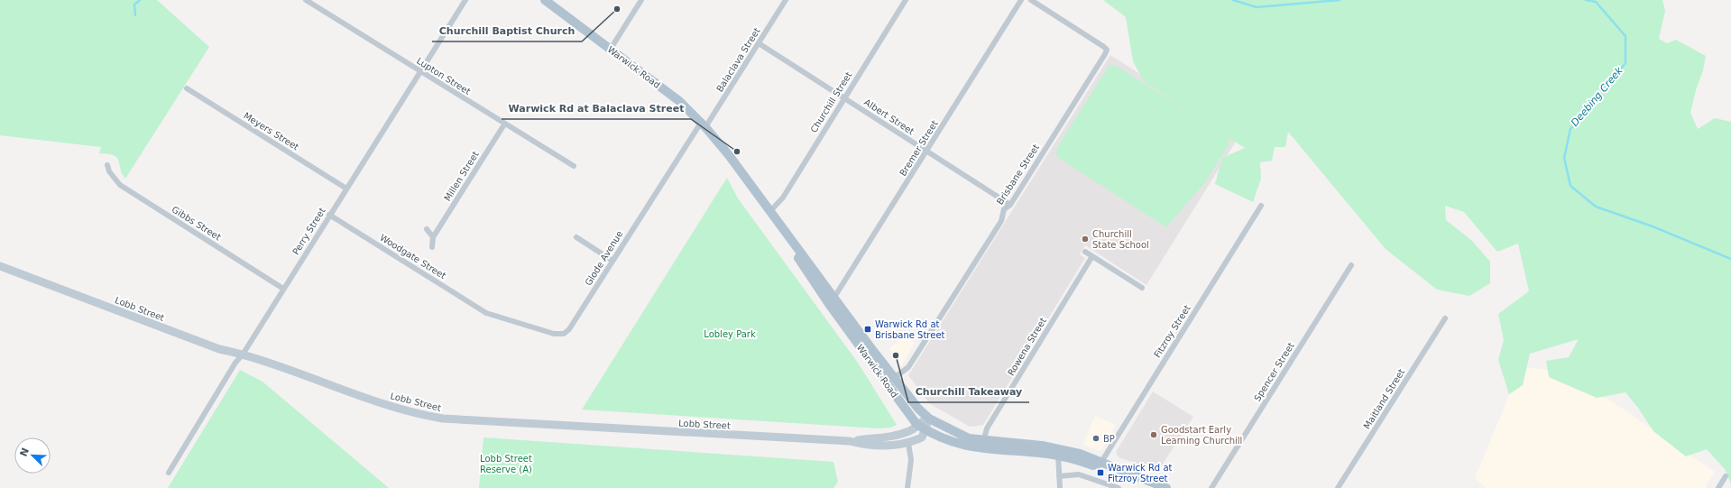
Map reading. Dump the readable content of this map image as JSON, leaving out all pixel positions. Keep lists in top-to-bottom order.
{
  "streets": {
    "main road": ["Warwick Road", "Lobb Street"],
    "street": [
      "Balaclava Street",
      "Lupton Street",
      "Churchill Street",
      "Albert Street",
      "Meyers Street",
      "Bremer Street",
      "Brisbane Street",
      "Millen Street",
      "Gibbs Street",
      "Perry Street",
      "Woodgate Street",
      "Glode Avenue",
      "Fitzroy Street",
      "Rowena Street",
      "Spencer Street",
      "Maitland Street"
    ]
  },
  "crossings": [
    ["Balaclava Street", "Warwick Road"],
    ["Balaclava Street", "Albert Street"],
    ["Balaclava Street", "Glode Avenue"],
    ["Warwick Road", "Churchill Street"],
    ["Warwick Road", "Bremer Street"],
    ["Warwick Road", "Brisbane Street"],
    ["Warwick Road", "Glode Avenue"],
    ["Warwick Road", "Lobb Street"],
    ["Warwick Road", "Fitzroy Street"],
    ["Warwick Road", "Rowena Street"],
    ["Lupton Street", "Millen Street"],
    ["Lupton Street", "Perry Street"],
    ["Churchill Street", "Albert Street"],
    ["Albert Street", "Bremer Street"],
    ["Albert Street", "Brisbane Street"],
    ["Meyers Street", "Perry Street"],
    ["Gibbs Street", "Perry Street"],
    ["Perry Street", "Woodgate Street"],
    ["Perry Street", "Lobb Street"],
    ["Woodgate Street", "Glode Avenue"]
  ],
  "water": ["Deebing Creek"],
  "parks": ["Lobley Park", "Lobb Street Reserve (A)"],
  "places": {
    "other": [
      "Churchill Baptist Church",
      "Warwick Rd at Balaclava Street",
      "Churchill State School",
      "Churchill Takeaway",
      "Goodstart Early Learning Churchill",
      "BP"
    ],
    "transit": ["Warwick Rd at Brisbane Street", "Warwick Rd at Fitzroy Street"]
  },
  "north": "top left"
}
